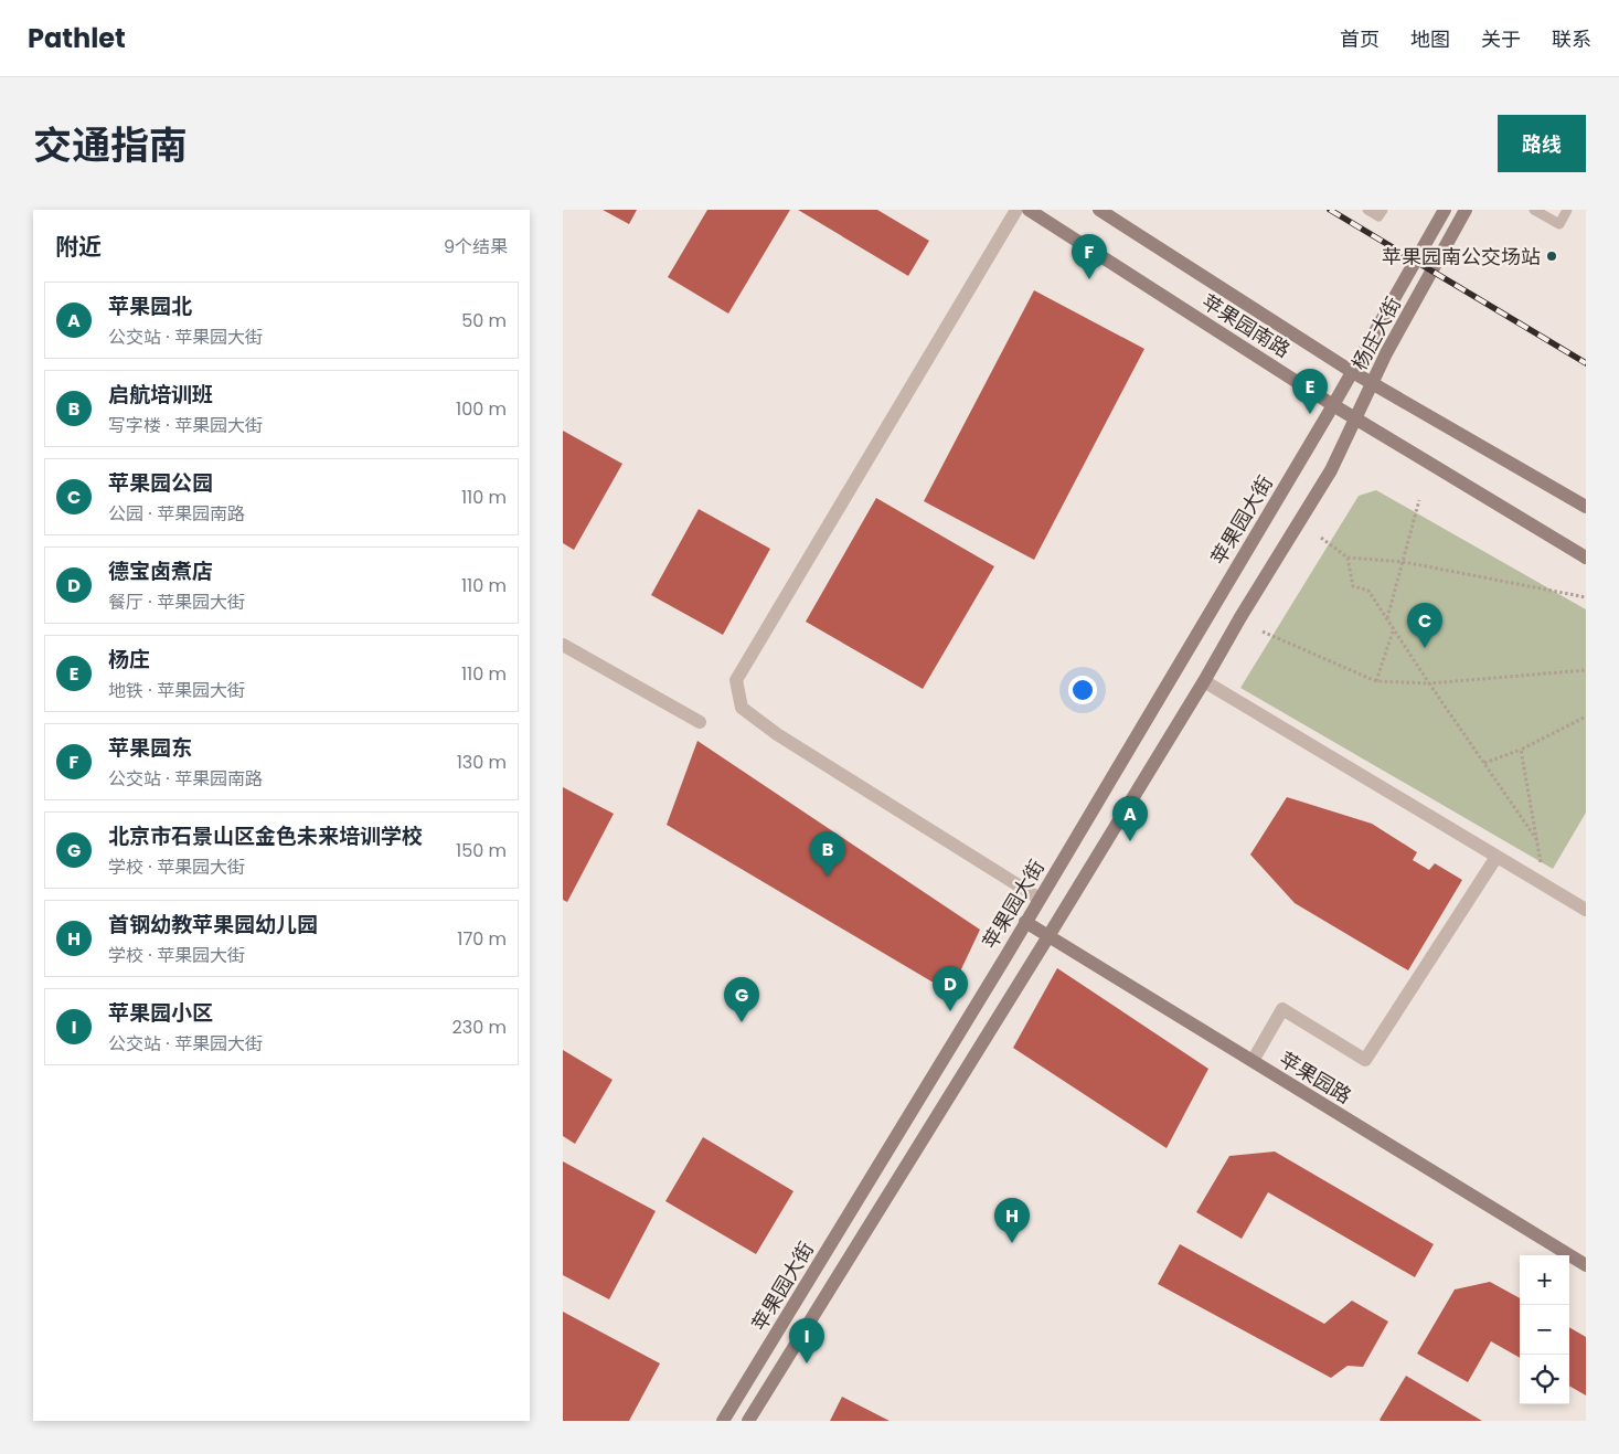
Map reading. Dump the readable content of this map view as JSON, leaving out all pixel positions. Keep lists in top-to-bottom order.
{
  "streets": {
    "main road": [
      "苹果园南路",
      "杨庄大街",
      "苹果园大街",
      "苹果园路"
    ]
  },
  "crossings": [
    ["苹果园南路", "杨庄大街"],
    ["苹果园南路", "苹果园大街"],
    ["杨庄大街", "苹果园大街"],
    ["苹果园大街", "苹果园路"]
  ],
  "places": ["苹果园南公交场站"],
  "page": {
    "header": "Pathlet",
    "nav": [
      "首页",
      "地图",
      "关于",
      "联系"
    ],
    "title": "交通指南",
    "buttons": "路线",
    "heading": ["附近", "9个结果"],
    "pins": [
      "F",
      "E",
      "C",
      "A",
      "B",
      "D",
      "G",
      "H",
      "I"
    ],
    "list": [
      {
        "mark": "A",
        "name": "苹果园北",
        "note": "公交站 · 苹果园大街",
        "value": "50 m"
      },
      {
        "mark": "B",
        "name": "启航培训班",
        "note": "写字楼 · 苹果园大街",
        "value": "100 m"
      },
      {
        "mark": "C",
        "name": "苹果园公园",
        "note": "公园 · 苹果园南路",
        "value": "110 m"
      },
      {
        "mark": "D",
        "name": "德宝卤煮店",
        "note": "餐厅 · 苹果园大街",
        "value": "110 m"
      },
      {
        "mark": "E",
        "name": "杨庄",
        "note": "地铁 · 苹果园大街",
        "value": "110 m"
      },
      {
        "mark": "F",
        "name": "苹果园东",
        "note": "公交站 · 苹果园南路",
        "value": "130 m"
      },
      {
        "mark": "G",
        "name": "北京市石景山区金色未来培训学校",
        "note": "学校 · 苹果园大街",
        "value": "150 m"
      },
      {
        "mark": "H",
        "name": "首钢幼教苹果园幼儿园",
        "note": "学校 · 苹果园大街",
        "value": "170 m"
      },
      {
        "mark": "I",
        "name": "苹果园小区",
        "note": "公交站 · 苹果园大街",
        "value": "230 m"
      }
    ],
    "map_buttons": ["+", "−"]
  }
}
